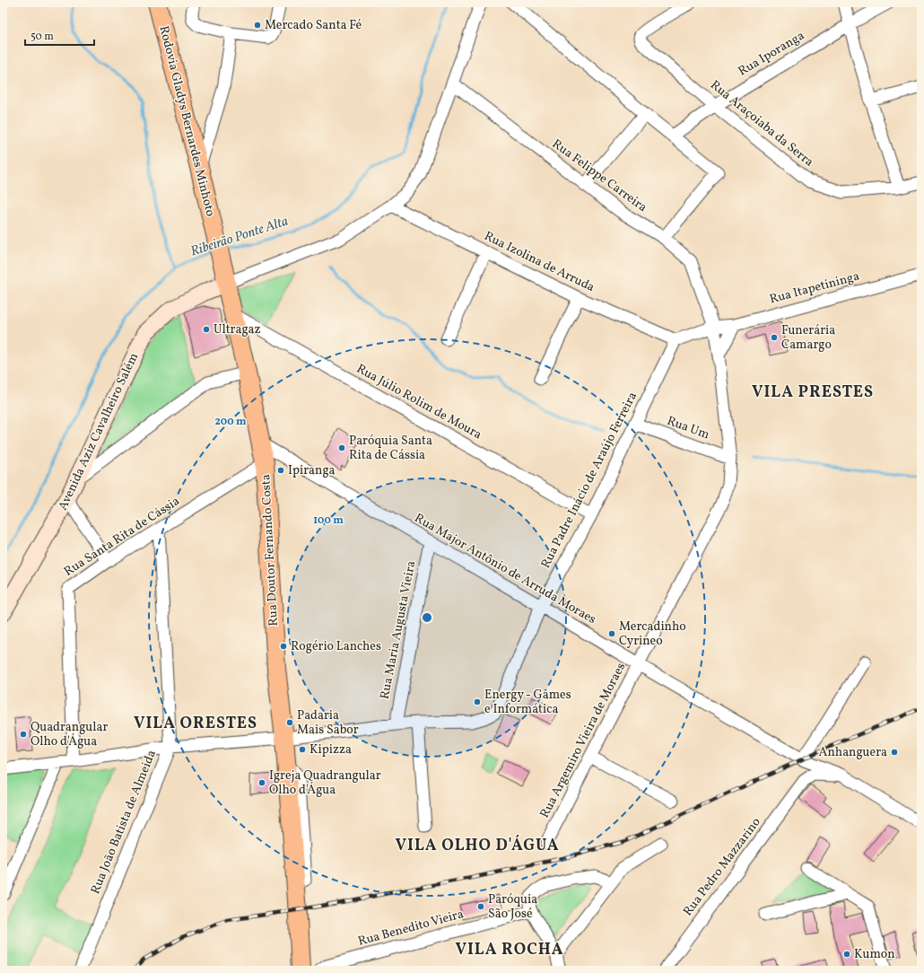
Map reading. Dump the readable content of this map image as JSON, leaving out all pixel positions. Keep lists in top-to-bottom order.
{
  "streets": {
    "main road": ["Rodovia Gladys Bernardes Minhoto", "Avenida Aziz Cavalheiro Salém", "Rua Doutor Fernando Costa"],
    "street": [
      "Rua Iporanga",
      "Rua Araçoiaba da Serra",
      "Rua Felippe Carreira",
      "Rua Izolina de Arruda",
      "Rua Itapetininga",
      "Rua Júlio Rolim de Moura",
      "Rua Um",
      "Rua Padre Inácio de Araújo Ferreira",
      "Rua Santa Rita de Cássia",
      "Rua Major Antônio de Arruda Moraes",
      "Rua Maria Augusta Vieira",
      "Rua Argemiro Vieira de Moraes",
      "Rua João Batista de Almeida",
      "Rua Pedro Mazzarino",
      "Rua Benedito Vieira"
    ]
  },
  "crossings": [
    ["Rua Iporanga", "Rua Araçoiaba da Serra"],
    ["Rodovia Gladys Bernardes Minhoto", "Rua Doutor Fernando Costa"],
    ["Rua Felippe Carreira", "Rua Itapetininga"],
    ["Rua Felippe Carreira", "Rua Argemiro Vieira de Moraes"],
    ["Rua Izolina de Arruda", "Rua Padre Inácio de Araújo Ferreira"],
    ["Rua Itapetininga", "Rua Argemiro Vieira de Moraes"],
    ["Rua Júlio Rolim de Moura", "Rua Padre Inácio de Araújo Ferreira"],
    ["Rua Júlio Rolim de Moura", "Rua Doutor Fernando Costa"],
    ["Rua Um", "Rua Padre Inácio de Araújo Ferreira"],
    ["Rua Um", "Rua Argemiro Vieira de Moraes"],
    ["Avenida Aziz Cavalheiro Salém", "Rua Doutor Fernando Costa"],
    ["Rua Padre Inácio de Araújo Ferreira", "Rua Santa Rita de Cássia"],
    ["Rua Padre Inácio de Araújo Ferreira", "Rua Doutor Fernando Costa"],
    ["Rua Padre Inácio de Araújo Ferreira", "Rua Major Antônio de Arruda Moraes"],
    ["Rua Padre Inácio de Araújo Ferreira", "Rua Maria Augusta Vieira"],
    ["Rua Padre Inácio de Araújo Ferreira", "Rua João Batista de Almeida"],
    ["Rua Santa Rita de Cássia", "Rua Doutor Fernando Costa"],
    ["Rua Santa Rita de Cássia", "Rua João Batista de Almeida"],
    ["Rua Doutor Fernando Costa", "Rua Major Antônio de Arruda Moraes"],
    ["Rua Major Antônio de Arruda Moraes", "Rua Maria Augusta Vieira"],
    ["Rua Major Antônio de Arruda Moraes", "Rua Argemiro Vieira de Moraes"]
  ],
  "districts": [
    "VILA PRESTES",
    "VILA ORESTES",
    "VILA OLHO D'ÁGUA",
    "VILA ROCHA"
  ],
  "water": ["Ribeirão Ponte Alta"],
  "places": [
    "Mercado Santa Fé",
    "Ultragaz",
    "Funerária Camargo",
    "Paróquia Santa Rita de Cássia",
    "Ipiranga",
    "Mercadinho Cyrineo",
    "Rogério Lanches",
    "Energy - Games e Informática",
    "Padaria Mais Sabor",
    "Quadrangular Olho d'Água",
    "Kipizza",
    "Anhanguera",
    "Igreja Quadrangular Olho d'Água",
    "Paróquia São José",
    "Kumon"
  ],
  "scale_bar": "50 m",
  "rings": ["200 m", "100 m"]
}
